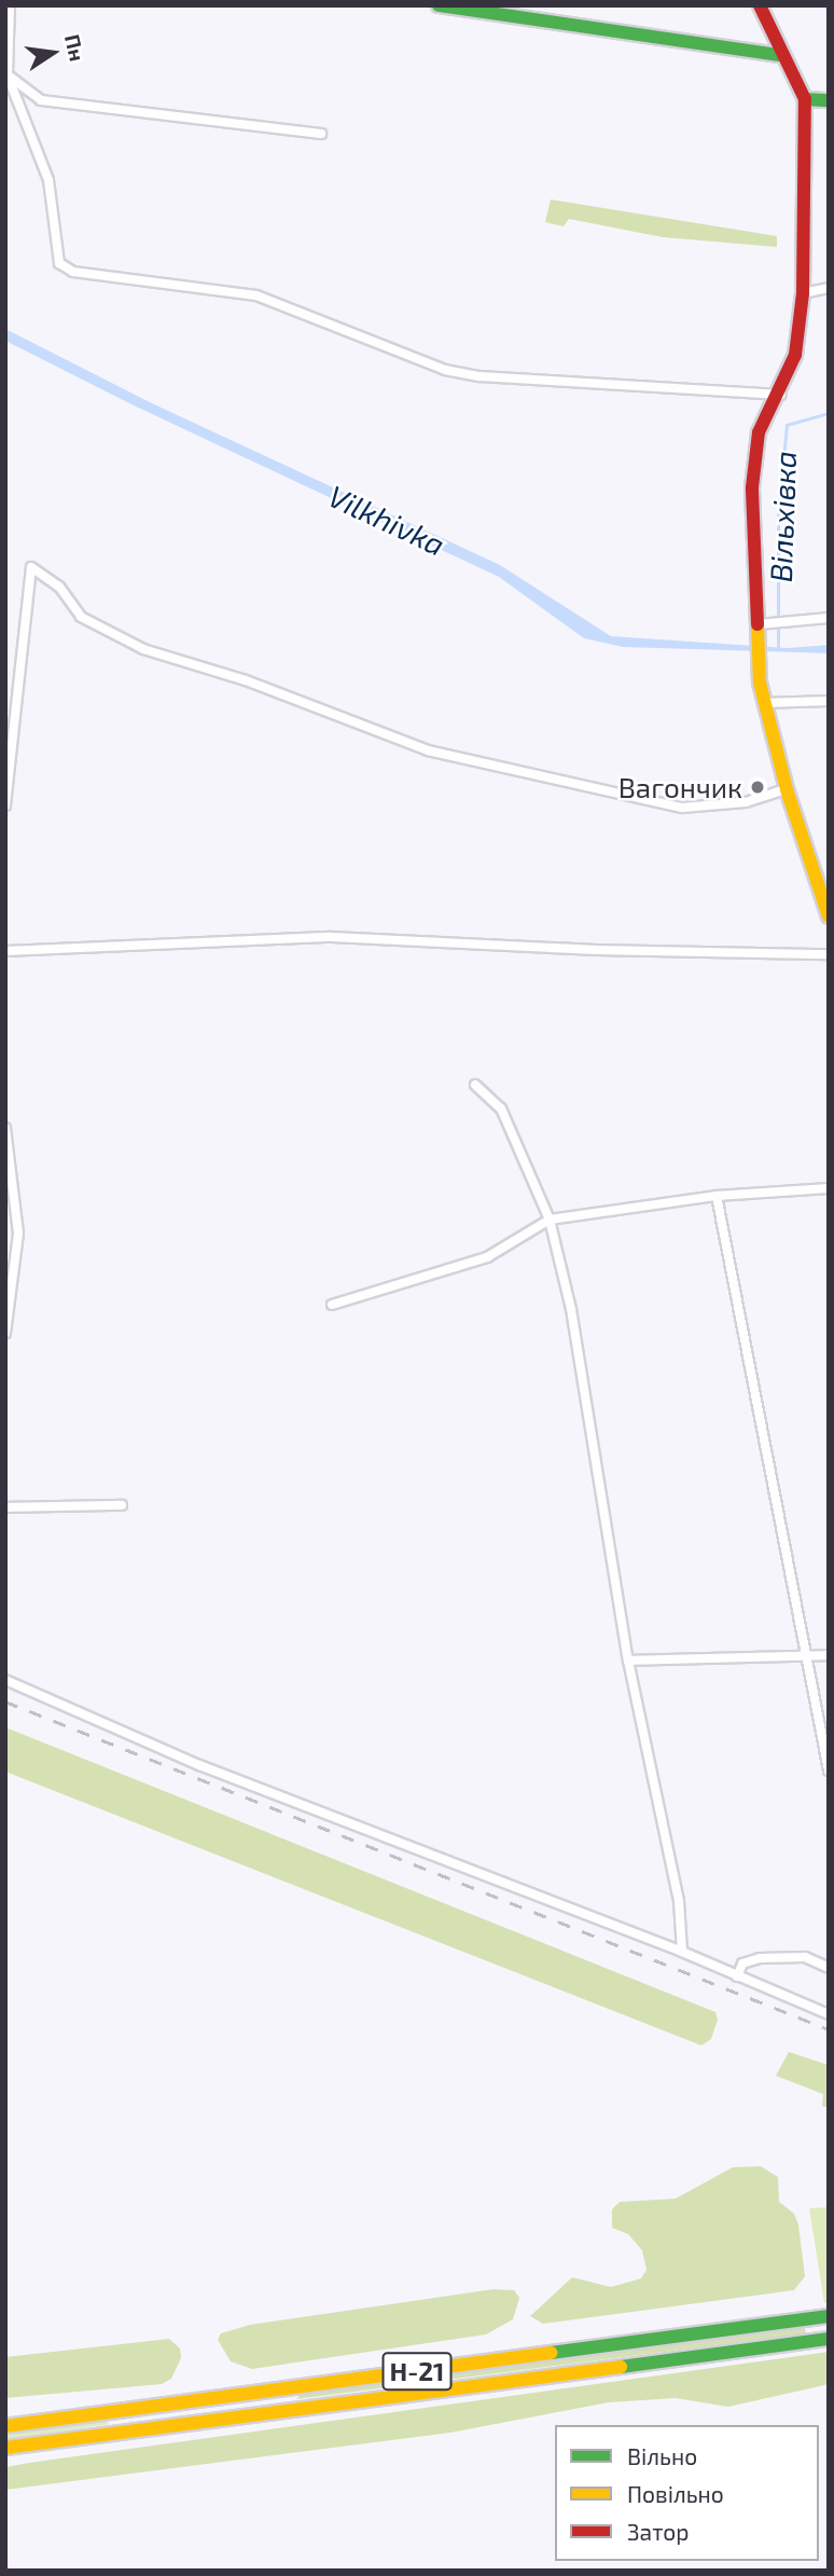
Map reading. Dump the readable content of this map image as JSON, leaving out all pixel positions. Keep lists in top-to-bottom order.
{
  "streets": {
    "main road": ["Н-21"]
  },
  "water": ["Вільхівка", "Vilkhivka"],
  "places": ["Вагончик"],
  "legend": ["Вільно", "Повільно", "Затор"],
  "north": "right"
}
